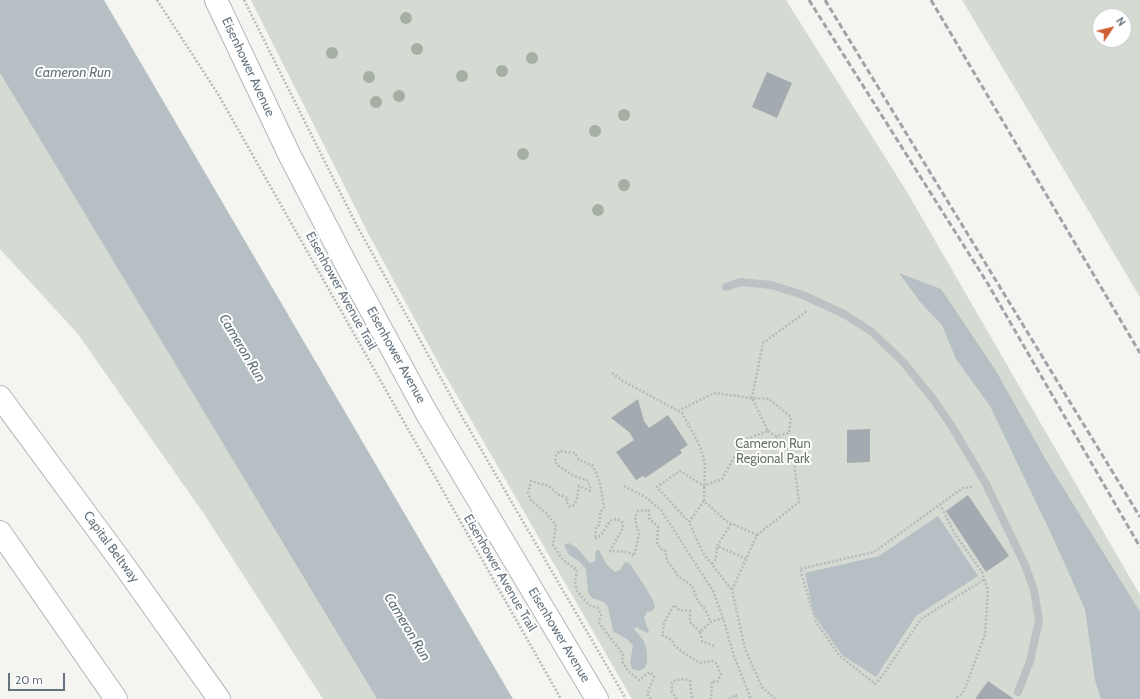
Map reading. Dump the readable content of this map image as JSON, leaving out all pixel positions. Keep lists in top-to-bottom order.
{
  "streets": {
    "main road": ["Eisenhower Avenue", "Capital Beltway"],
    "path": ["Eisenhower Avenue Trail"]
  },
  "water": ["Cameron Run"],
  "parks": ["Cameron Run Regional Park"],
  "scale_bar": "20 m",
  "north": "top right"
}
